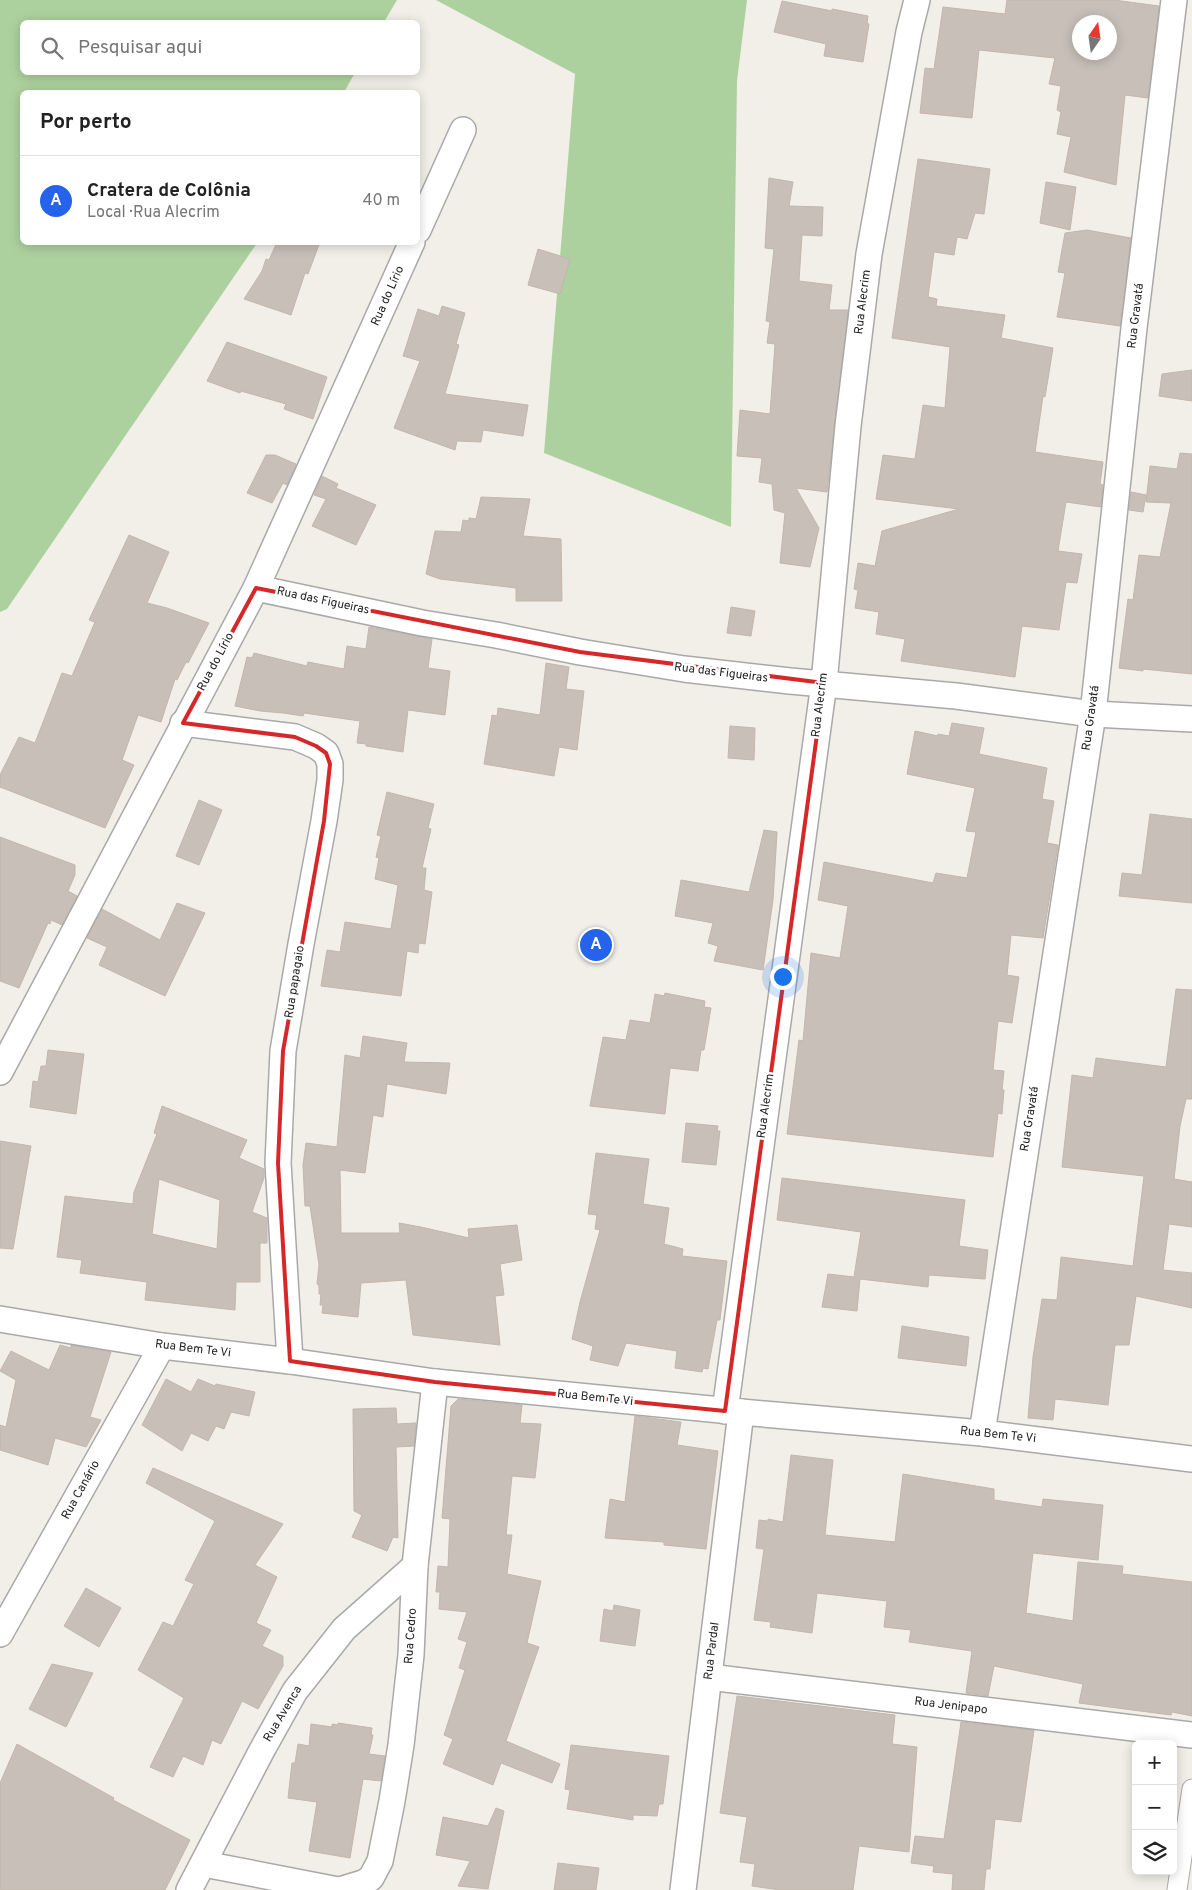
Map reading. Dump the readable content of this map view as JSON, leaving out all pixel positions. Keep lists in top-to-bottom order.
{
  "streets": {
    "street": [
      "Rua do Lírio",
      "Rua Alecrim",
      "Rua Gravatá",
      "Rua das Figueiras",
      "Rua papagaio",
      "Rua Bem Te Vi",
      "Rua Canário",
      "Rua Cedro",
      "Rua Pardal",
      "Rua Jenipapo",
      "Rua Avenca"
    ]
  },
  "crossings": [
    ["Rua do Lírio", "Rua das Figueiras"],
    ["Rua do Lírio", "Rua papagaio"],
    ["Rua Alecrim", "Rua das Figueiras"],
    ["Rua Alecrim", "Rua Bem Te Vi"],
    ["Rua Alecrim", "Rua Pardal"],
    ["Rua Gravatá", "Rua das Figueiras"],
    ["Rua Gravatá", "Rua Bem Te Vi"],
    ["Rua papagaio", "Rua Bem Te Vi"],
    ["Rua Bem Te Vi", "Rua Canário"],
    ["Rua Bem Te Vi", "Rua Cedro"],
    ["Rua Bem Te Vi", "Rua Pardal"],
    ["Rua Cedro", "Rua Avenca"],
    ["Rua Pardal", "Rua Jenipapo"]
  ],
  "north": "top",
  "page": {
    "search": "Pesquisar aqui",
    "heading": "Por perto",
    "list": [
      {
        "mark": "A",
        "name": "Cratera de Colônia",
        "note": "Local · Rua Alecrim",
        "value": "40 m"
      }
    ],
    "pins": "A",
    "map_buttons": ["+", "−"]
  }
}
